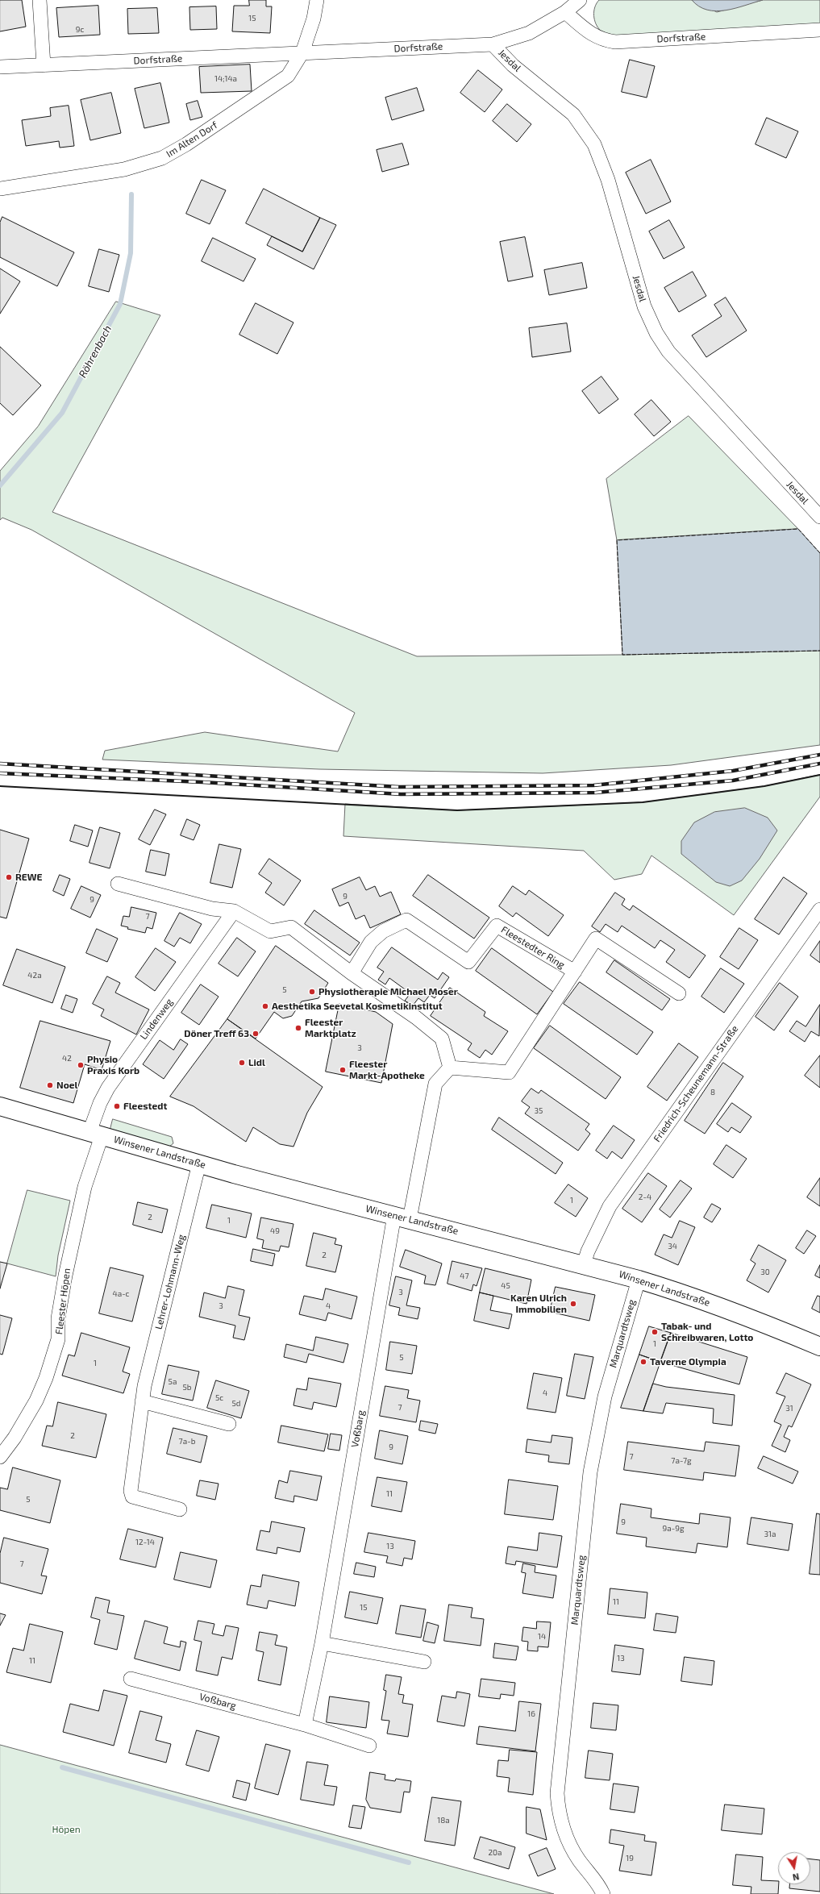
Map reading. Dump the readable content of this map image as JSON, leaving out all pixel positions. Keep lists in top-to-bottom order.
{
  "streets": {
    "street": [
      "Dorfstraße",
      "Jesdal",
      "Im Alten Dorf",
      "Fleestedter Ring",
      "Lindenweg",
      "Friedrich-Scheunemann-Straße",
      "Winsener Landstraße",
      "Lehrer-Lohmann-Weg",
      "Fleester Höpen",
      "Marquardtsweg",
      "Voßbarg"
    ]
  },
  "crossings": [
    ["Dorfstraße", "Jesdal"],
    ["Dorfstraße", "Im Alten Dorf"],
    ["Lindenweg", "Winsener Landstraße"],
    ["Lindenweg", "Fleester Höpen"],
    ["Friedrich-Scheunemann-Straße", "Winsener Landstraße"],
    ["Winsener Landstraße", "Lehrer-Lohmann-Weg"],
    ["Winsener Landstraße", "Fleester Höpen"],
    ["Winsener Landstraße", "Marquardtsweg"],
    ["Winsener Landstraße", "Voßbarg"]
  ],
  "water": ["Röhrenbach"],
  "parks": ["Höpen"],
  "places": [
    "REWE",
    "Physiotherapie Michael Moser",
    "Aesthetika Seevetal Kosmetikinstitut",
    "Fleester Marktplatz",
    "Döner Treff 63",
    "Lidl",
    "Physio Praxis Korb",
    "Fleester Markt-Apotheke",
    "Noel",
    "Fleestedt",
    "Karen Ulrich Immobilien",
    "Tabak- und Schreibwaren, Lotto",
    "Taverne Olympia"
  ],
  "house_numbers": [
    "15",
    "9c",
    "14;14a",
    "9",
    "9",
    "7",
    "42a",
    "5",
    "3",
    "42",
    "8",
    "35",
    "2-4",
    "1",
    "2",
    "1",
    "49",
    "34",
    "2",
    "30",
    "47",
    "45",
    "3",
    "4a-c",
    "3",
    "4",
    "1",
    "5",
    "1",
    "5a",
    "5b",
    "4",
    "5c",
    "5d",
    "7",
    "31",
    "2",
    "7a-b",
    "9",
    "7",
    "7a-7g",
    "11",
    "5",
    "9",
    "9a-9g",
    "31a",
    "12-14",
    "13",
    "7",
    "11",
    "15",
    "14",
    "13",
    "11",
    "16",
    "18a",
    "20a",
    "19"
  ],
  "north": "bottom"
}
